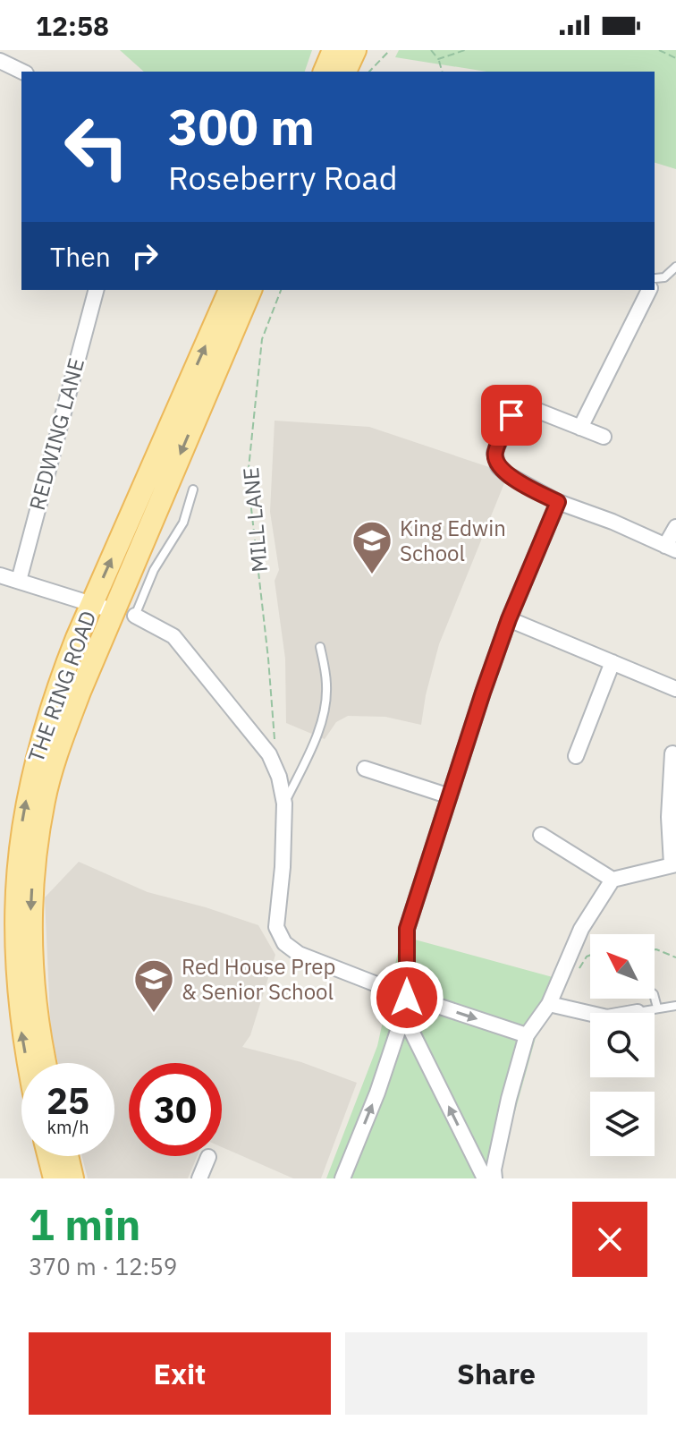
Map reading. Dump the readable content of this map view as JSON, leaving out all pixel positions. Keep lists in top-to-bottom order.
{
  "streets": {
    "main road": ["THE RING ROAD"],
    "street": ["REDWING LANE"],
    "path": ["MILL LANE"]
  },
  "places": {
    "school or university": ["King Edwin School", "Red House Prep & Senior School"]
  },
  "north": "top left",
  "page": {
    "status": "12:58",
    "turn": ["300 m", "Roseberry Road"],
    "then": "Then",
    "speed": "25 km/h",
    "limit": "30",
    "heading": ["1 min", "370 m · 12:59"],
    "buttons": ["Exit", "Share"]
  }
}
